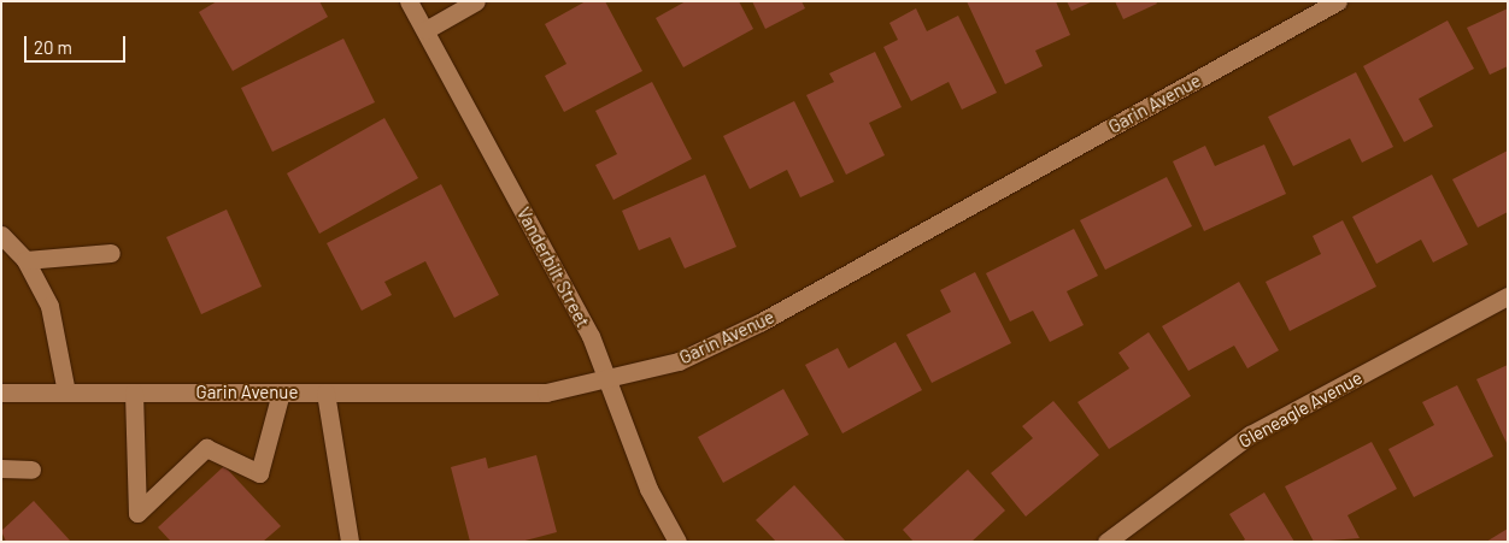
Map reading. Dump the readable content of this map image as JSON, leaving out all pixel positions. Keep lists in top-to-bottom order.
{
  "streets": {
    "street": ["Garin Avenue", "Vanderbilt Street", "Gleneagle Avenue"]
  },
  "crossings": [
    ["Garin Avenue", "Vanderbilt Street"]
  ],
  "scale_bar": "20 m"
}
